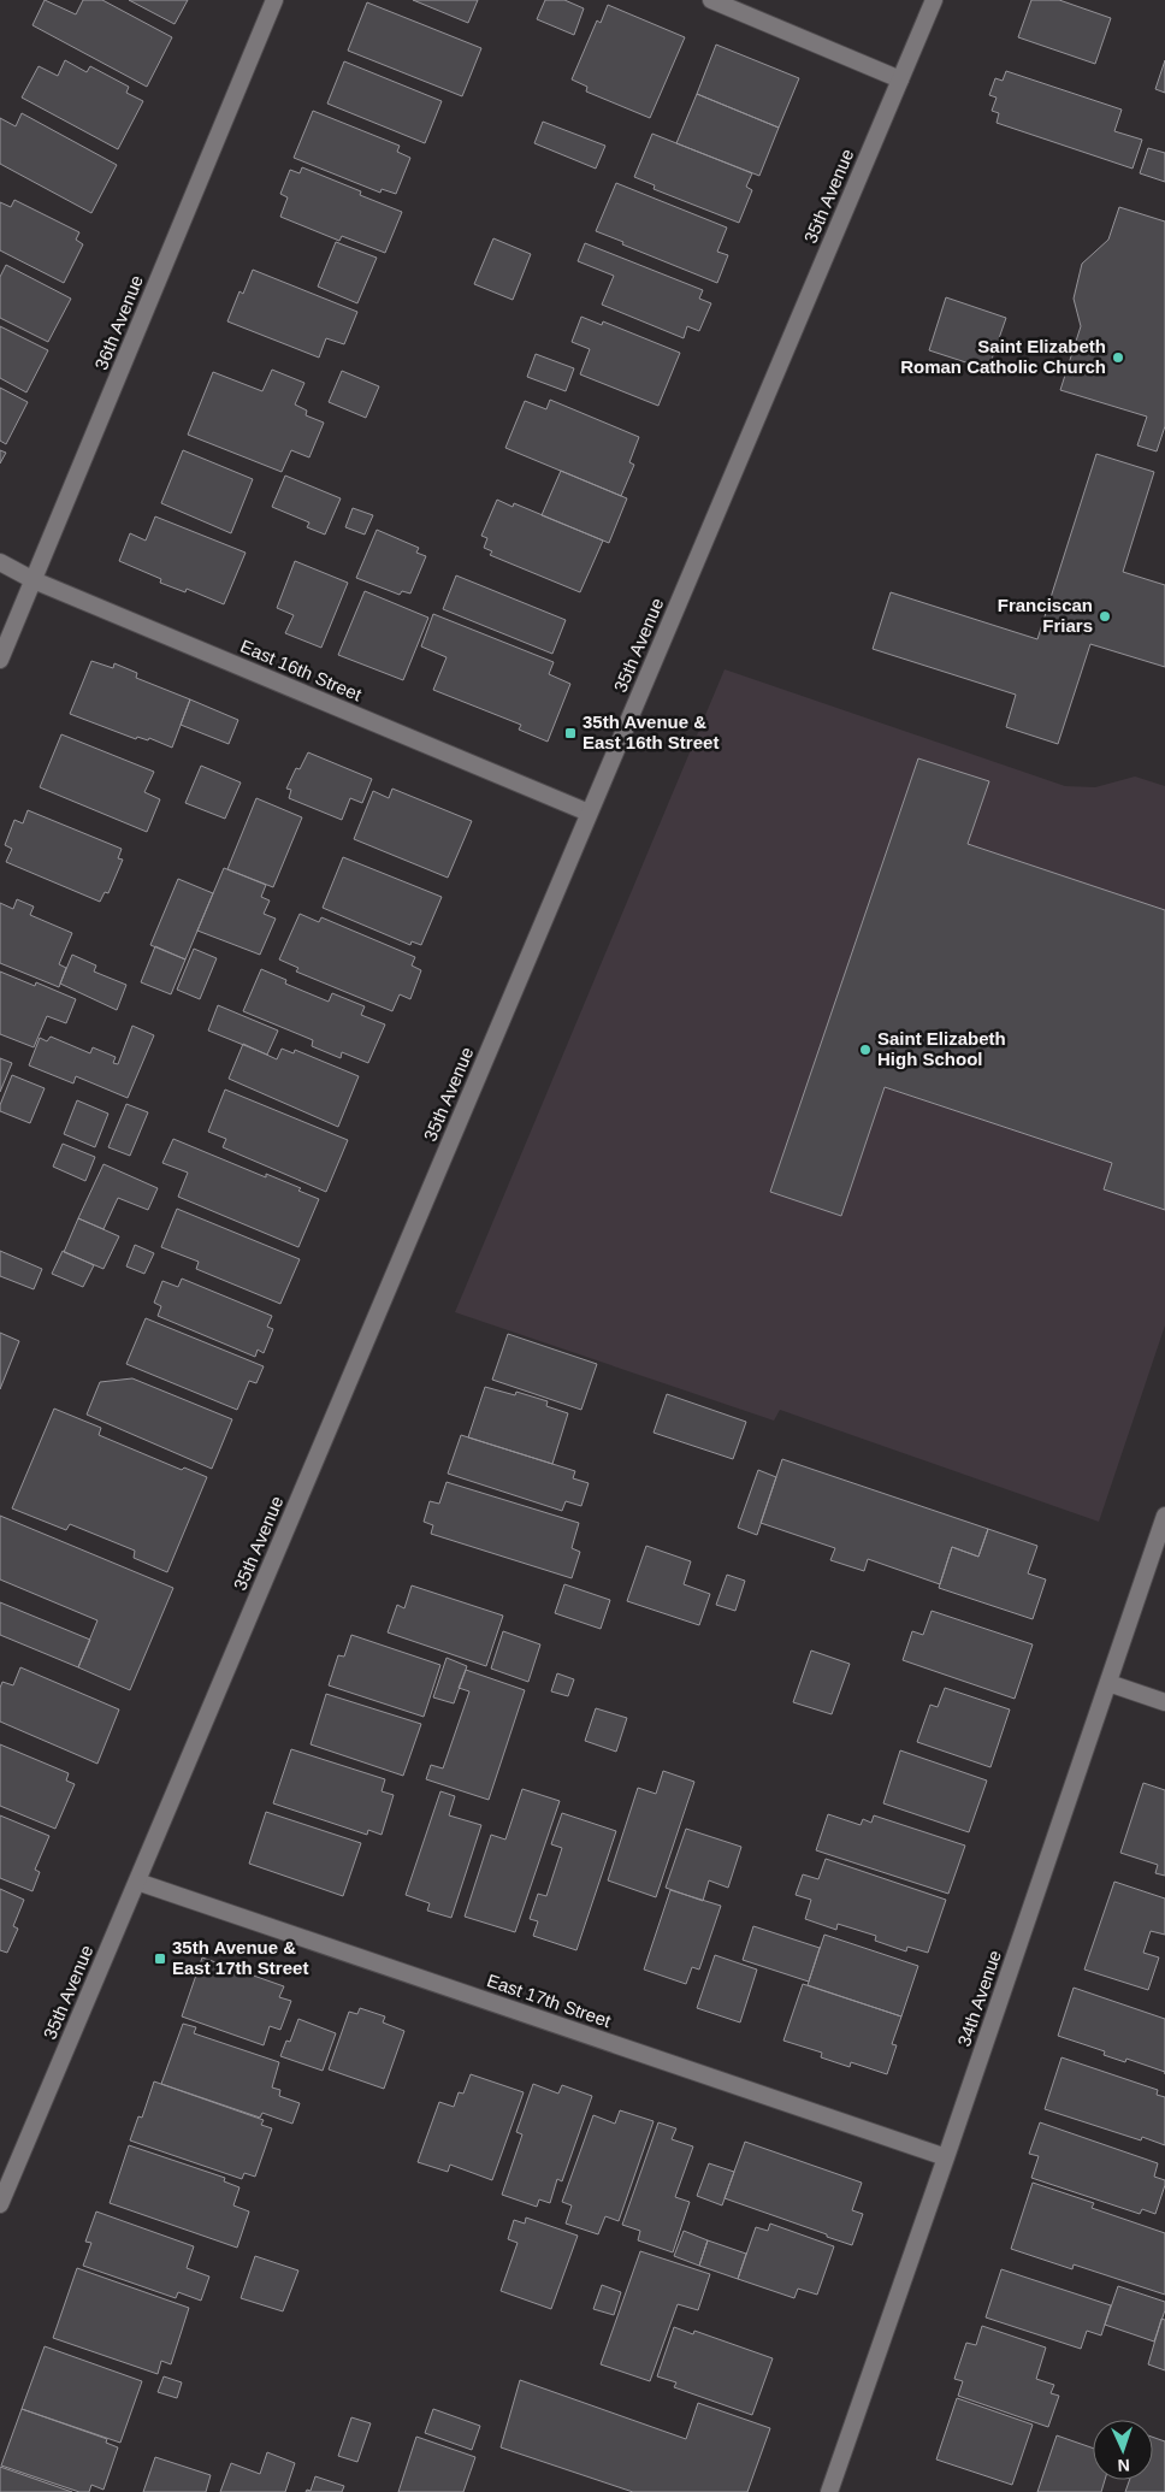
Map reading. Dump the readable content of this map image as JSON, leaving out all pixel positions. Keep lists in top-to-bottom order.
{
  "streets": {
    "street": [
      "35th Avenue",
      "36th Avenue",
      "East 16th Street",
      "34th Avenue",
      "East 17th Street"
    ]
  },
  "crossings": [
    ["35th Avenue", "East 16th Street"],
    ["35th Avenue", "East 17th Street"],
    ["36th Avenue", "East 16th Street"],
    ["34th Avenue", "East 17th Street"]
  ],
  "places": {
    "other": ["Saint Elizabeth Roman Catholic Church", "Franciscan Friars", "Saint Elizabeth High School"],
    "transit": ["35th Avenue & East 16th Street", "35th Avenue & East 17th Street"]
  },
  "north": "bottom"
}
